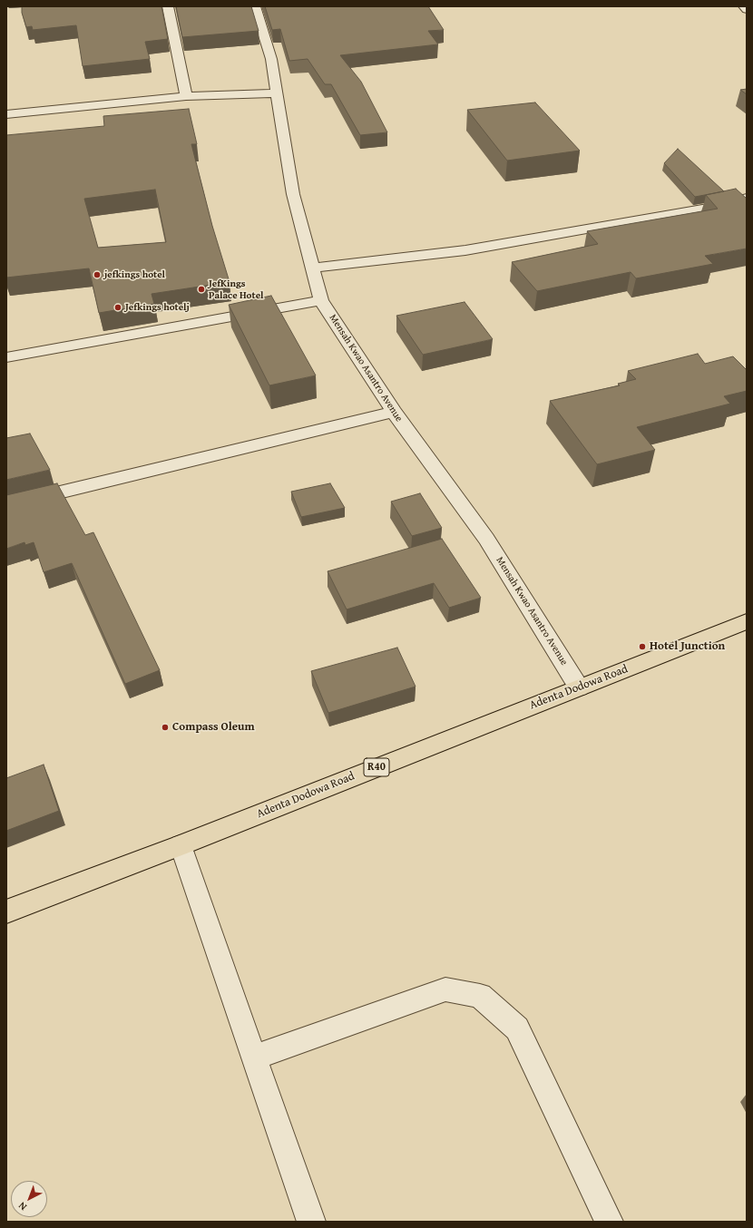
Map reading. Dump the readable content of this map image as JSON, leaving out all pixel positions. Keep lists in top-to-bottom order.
{
  "streets": {
    "main road": ["Adenta Dodowa Road", "R40"],
    "street": ["Mensah Kwao Asantro Avenue"]
  },
  "crossings": [
    ["Mensah Kwao Asantro Avenue", "Adenta Dodowa Road"]
  ],
  "places": [
    "jefkings hotel",
    "JefKings Palace Hotel",
    "Jefkings hotelj",
    "Hotel Junction",
    "Compass Oleum"
  ],
  "north": "bottom left"
}
